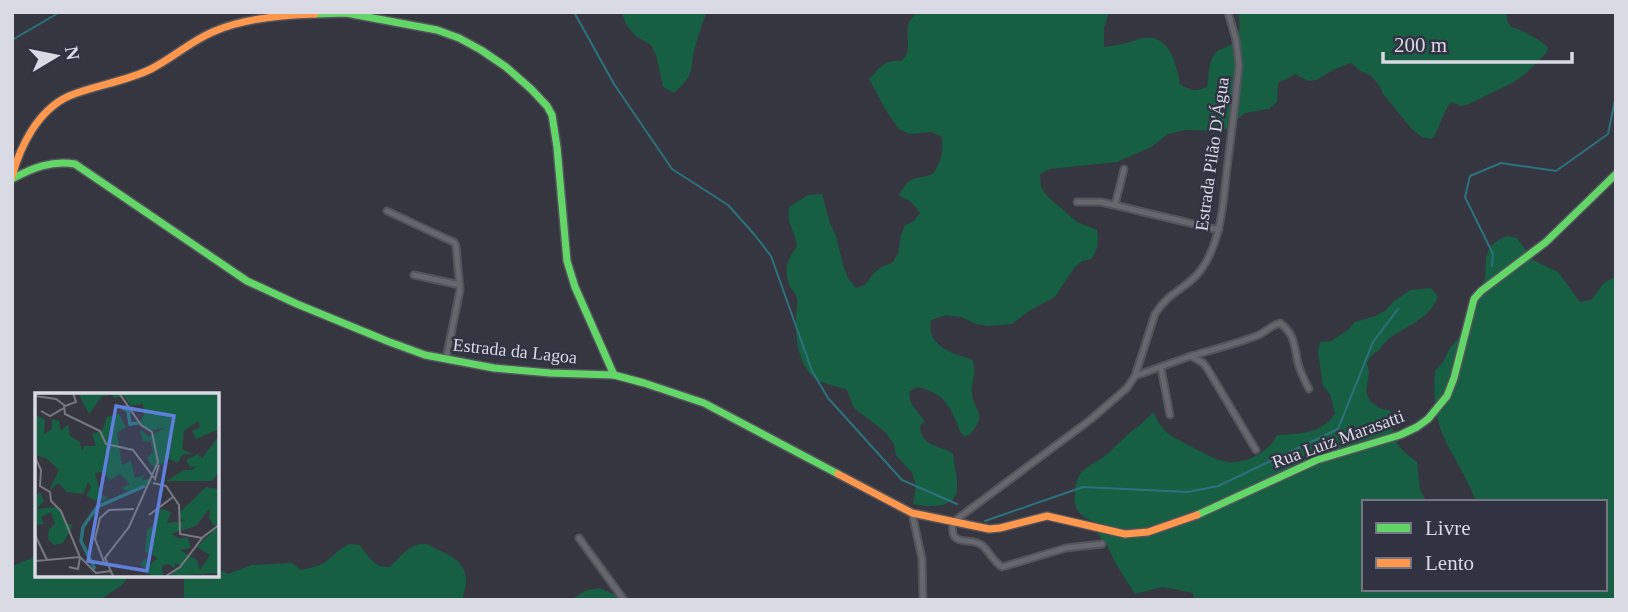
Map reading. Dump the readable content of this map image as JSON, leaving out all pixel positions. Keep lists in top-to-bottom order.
{
  "streets": {
    "street": ["Estrada Pilão D'Água", "Estrada da Lagoa", "Rua Luiz Marasatti"]
  },
  "crossings": [
    ["Estrada Pilão D'Água", "Rua Luiz Marasatti"],
    ["Estrada da Lagoa", "Rua Luiz Marasatti"]
  ],
  "legend": ["Livre", "Lento"],
  "scale_bar": "200 m",
  "north": "right"
}
